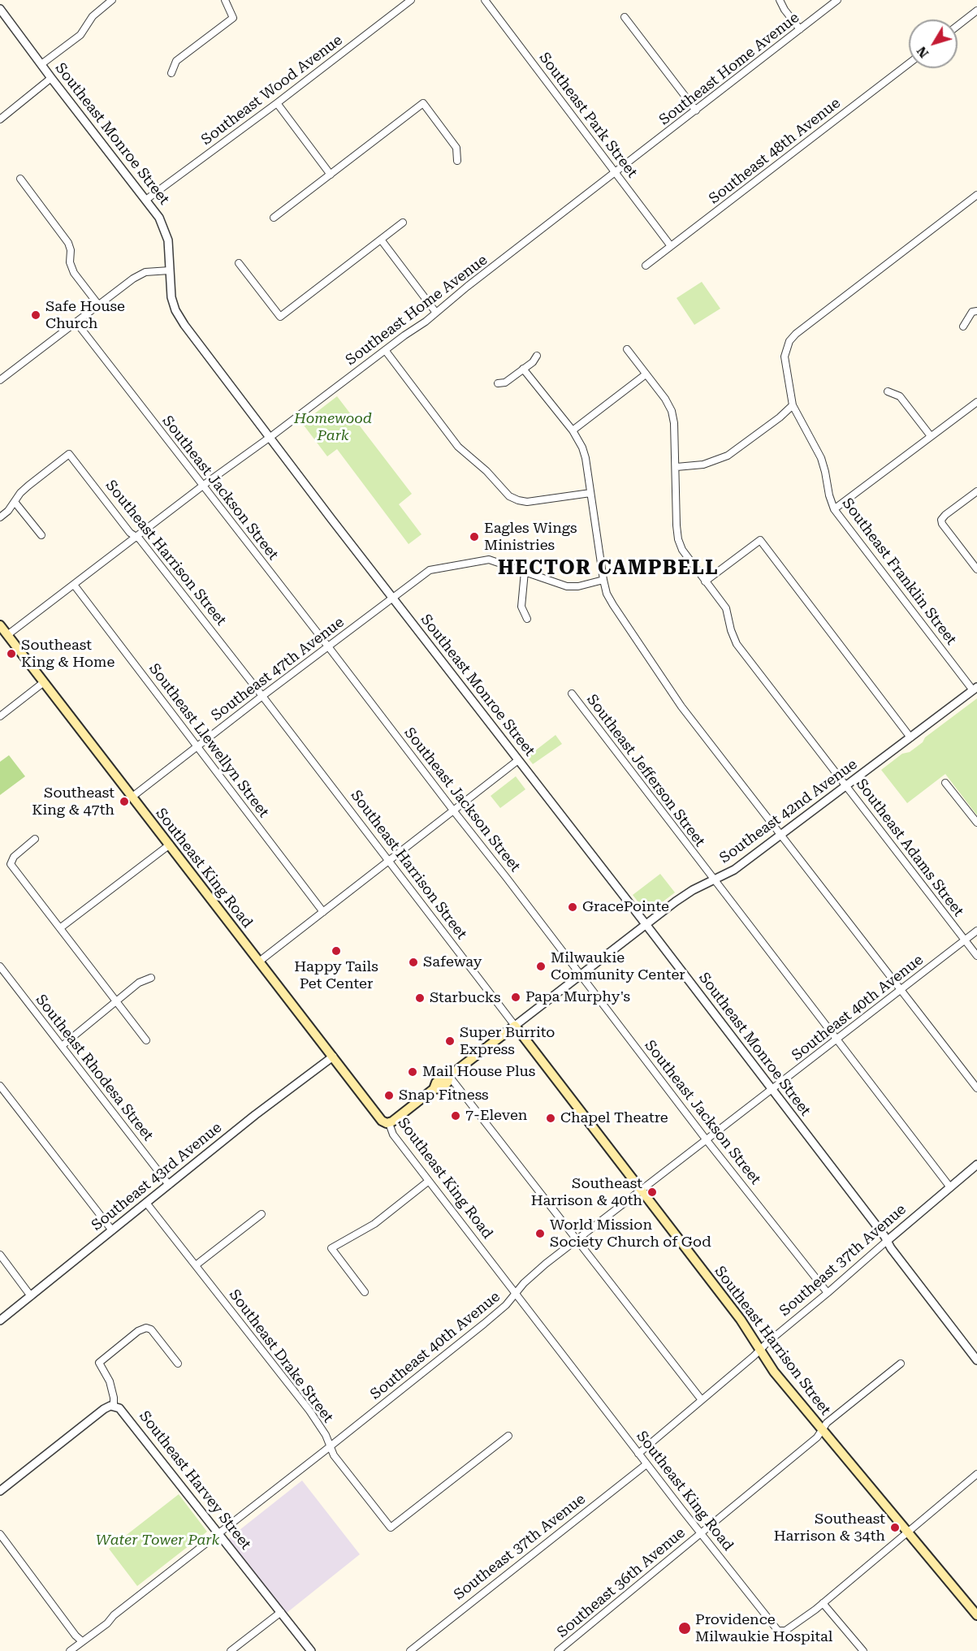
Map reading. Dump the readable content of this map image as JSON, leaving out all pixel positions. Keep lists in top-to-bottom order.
{
  "streets": {
    "main road": ["Southeast Harrison Street", "Southeast 42nd Avenue", "Southeast King Road"],
    "street": [
      "Southeast Home Avenue",
      "Southeast Wood Avenue",
      "Southeast Park Street",
      "Southeast Monroe Street",
      "Southeast 48th Avenue",
      "Southeast Jackson Street",
      "Southeast Franklin Street",
      "Southeast 47th Avenue",
      "Southeast Llewellyn Street",
      "Southeast Jefferson Street",
      "Southeast Adams Street",
      "Southeast 40th Avenue",
      "Southeast Rhodesa Street",
      "Southeast 43rd Avenue",
      "Southeast 37th Avenue",
      "Southeast Drake Street",
      "Southeast Harvey Street",
      "Southeast 36th Avenue"
    ]
  },
  "crossings": [
    ["Southeast Home Avenue", "Southeast Park Street"],
    ["Southeast Home Avenue", "Southeast Monroe Street"],
    ["Southeast Home Avenue", "Southeast Jackson Street"],
    ["Southeast Home Avenue", "Southeast Harrison Street"],
    ["Southeast Home Avenue", "Southeast Llewellyn Street"],
    ["Southeast Home Avenue", "Southeast King Road"],
    ["Southeast Wood Avenue", "Southeast Monroe Street"],
    ["Southeast Park Street", "Southeast 48th Avenue"],
    ["Southeast Monroe Street", "Southeast 47th Avenue"],
    ["Southeast Monroe Street", "Southeast 42nd Avenue"],
    ["Southeast Monroe Street", "Southeast 40th Avenue"],
    ["Southeast Monroe Street", "Southeast 37th Avenue"],
    ["Southeast Jackson Street", "Southeast 47th Avenue"],
    ["Southeast Jackson Street", "Southeast 42nd Avenue"],
    ["Southeast Jackson Street", "Southeast 40th Avenue"],
    ["Southeast Jackson Street", "Southeast 37th Avenue"],
    ["Southeast Harrison Street", "Southeast 47th Avenue"],
    ["Southeast Harrison Street", "Southeast 42nd Avenue"],
    ["Southeast Harrison Street", "Southeast 40th Avenue"],
    ["Southeast Harrison Street", "Southeast 37th Avenue"],
    ["Southeast Harrison Street", "Southeast 36th Avenue"],
    ["Southeast Franklin Street", "Southeast 42nd Avenue"],
    ["Southeast 47th Avenue", "Southeast Llewellyn Street"],
    ["Southeast 47th Avenue", "Southeast King Road"],
    ["Southeast Jefferson Street", "Southeast 42nd Avenue"],
    ["Southeast Jefferson Street", "Southeast 40th Avenue"],
    ["Southeast Jefferson Street", "Southeast 37th Avenue"],
    ["Southeast 42nd Avenue", "Southeast Adams Street"],
    ["Southeast 42nd Avenue", "Southeast King Road"],
    ["Southeast Adams Street", "Southeast 40th Avenue"],
    ["Southeast King Road", "Southeast 40th Avenue"],
    ["Southeast King Road", "Southeast 43rd Avenue"],
    ["Southeast King Road", "Southeast 37th Avenue"],
    ["Southeast King Road", "Southeast 36th Avenue"],
    ["Southeast 40th Avenue", "Southeast Drake Street"],
    ["Southeast 40th Avenue", "Southeast Harvey Street"],
    ["Southeast Rhodesa Street", "Southeast 43rd Avenue"],
    ["Southeast 43rd Avenue", "Southeast Drake Street"]
  ],
  "districts": ["HECTOR CAMPBELL"],
  "parks": ["Homewood Park", "Water Tower Park"],
  "places": [
    "Safe House Church",
    "Eagles Wings Ministries",
    "Southeast King & Home",
    "Southeast King & 47th",
    "GracePointe",
    "Happy Tails Pet Center",
    "Safeway",
    "Milwaukie Community Center",
    "Papa Murphy's",
    "Starbucks",
    "Super Burrito Express",
    "Mail House Plus",
    "Snap Fitness",
    "7-Eleven",
    "Chapel Theatre",
    "Southeast Harrison & 40th",
    "World Mission Society Church of God",
    "Southeast Harrison & 34th",
    "Providence Milwaukie Hospital"
  ],
  "north": "bottom left"
}
